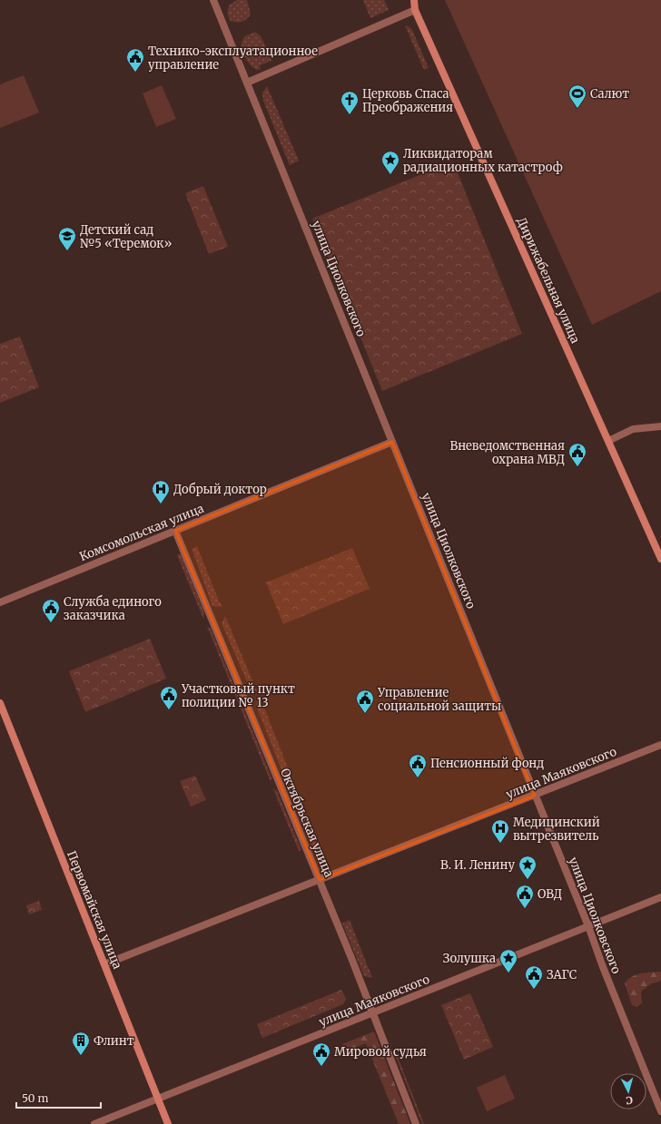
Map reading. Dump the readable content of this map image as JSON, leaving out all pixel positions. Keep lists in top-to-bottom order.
{
  "streets": {
    "main road": ["Дирижабельная улица", "Первомайская улица"],
    "street": [
      "улица Циолковского",
      "Комсомольская улица",
      "улица Маяковского",
      "Октябрьская улица"
    ]
  },
  "crossings": [
    ["улица Циолковского", "Комсомольская улица"],
    ["улица Циолковского", "улица Маяковского"],
    ["Комсомольская улица", "Октябрьская улица"],
    ["улица Маяковского", "Октябрьская улица"],
    ["улица Маяковского", "Первомайская улица"]
  ],
  "places": {
    "public building": [
      "Технико-эксплуатационное управление",
      "Вневедомственная охрана МВД",
      "Служба единого заказчика",
      "Участковый пункт полиции № 13",
      "Управление социальной защиты",
      "Пенсионный фонд",
      "ОВД",
      "ЗАГС",
      "Мировой судья"
    ],
    "sports": ["Салют"],
    "church": ["Церковь Спаса Преображения"],
    "place": ["Ликвидаторам радиационных катастроф", "В. И. Ленину", "Золушка"],
    "school or university": ["Детский сад №5 «Теремок»"],
    "hospital": ["Добрый доктор", "Медицинский вытрезвитель"],
    "building": ["Флинт"]
  },
  "scale_bar": "50 m",
  "north": "bottom"
}
